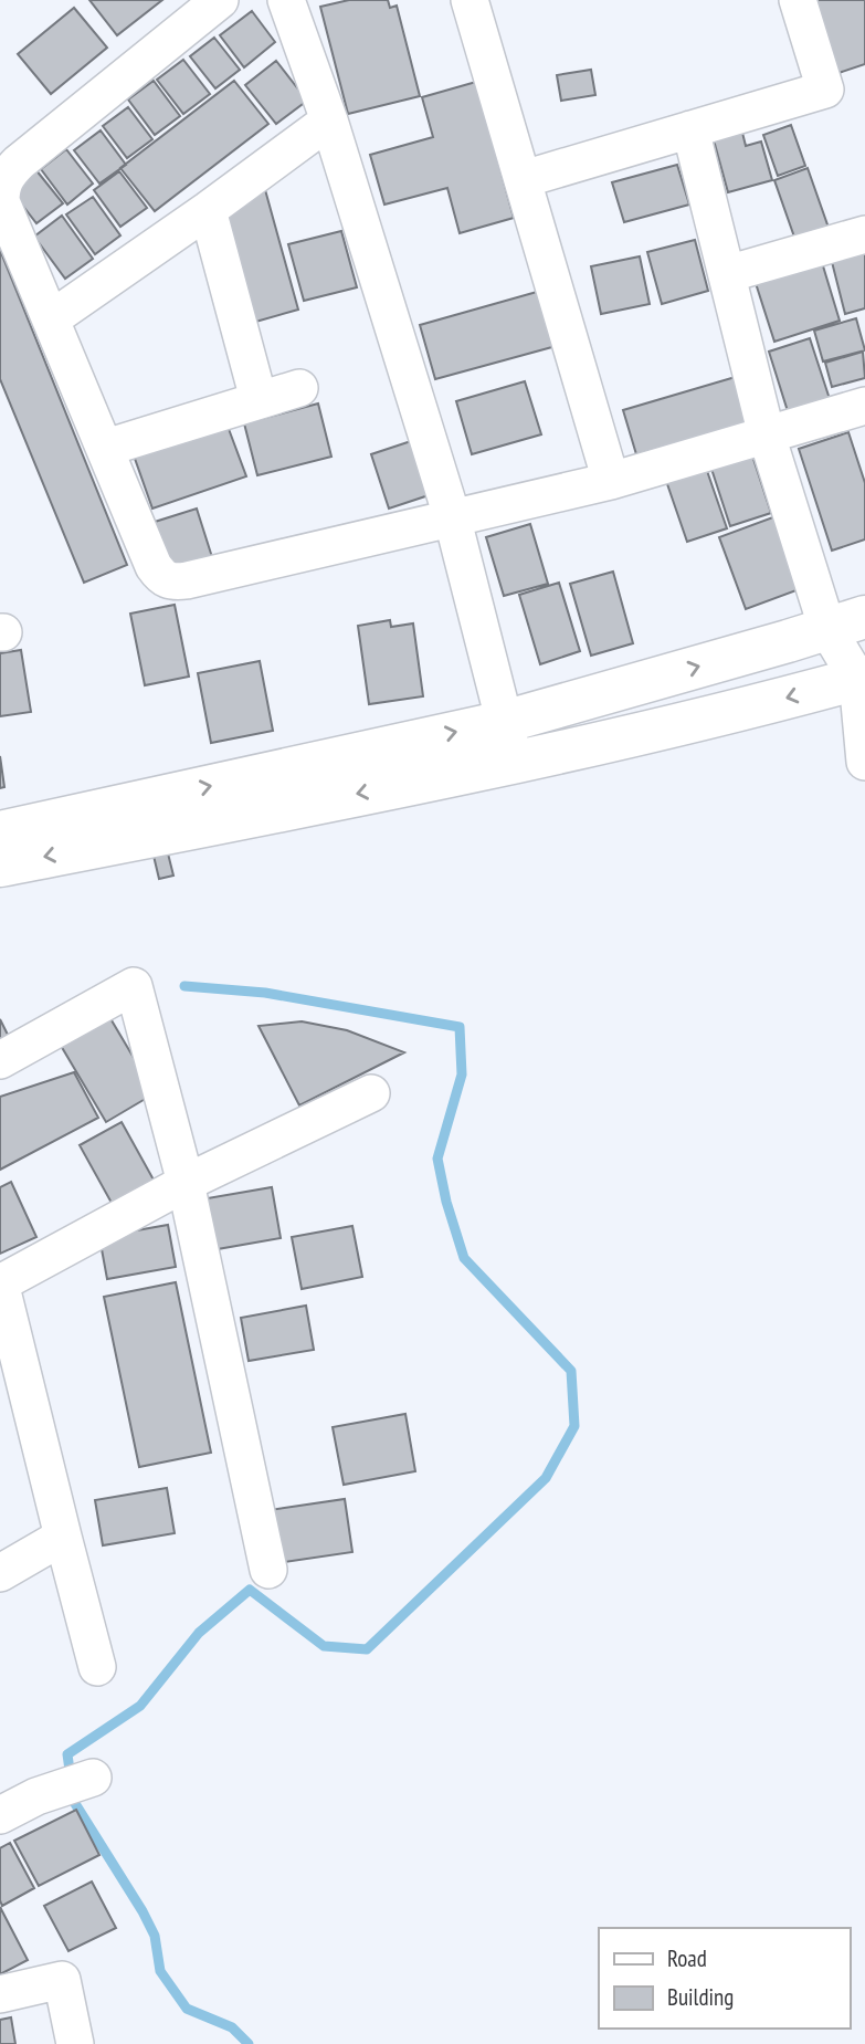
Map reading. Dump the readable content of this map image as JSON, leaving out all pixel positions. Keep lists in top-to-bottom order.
{
  "legend": ["Road", "Building"]
}
